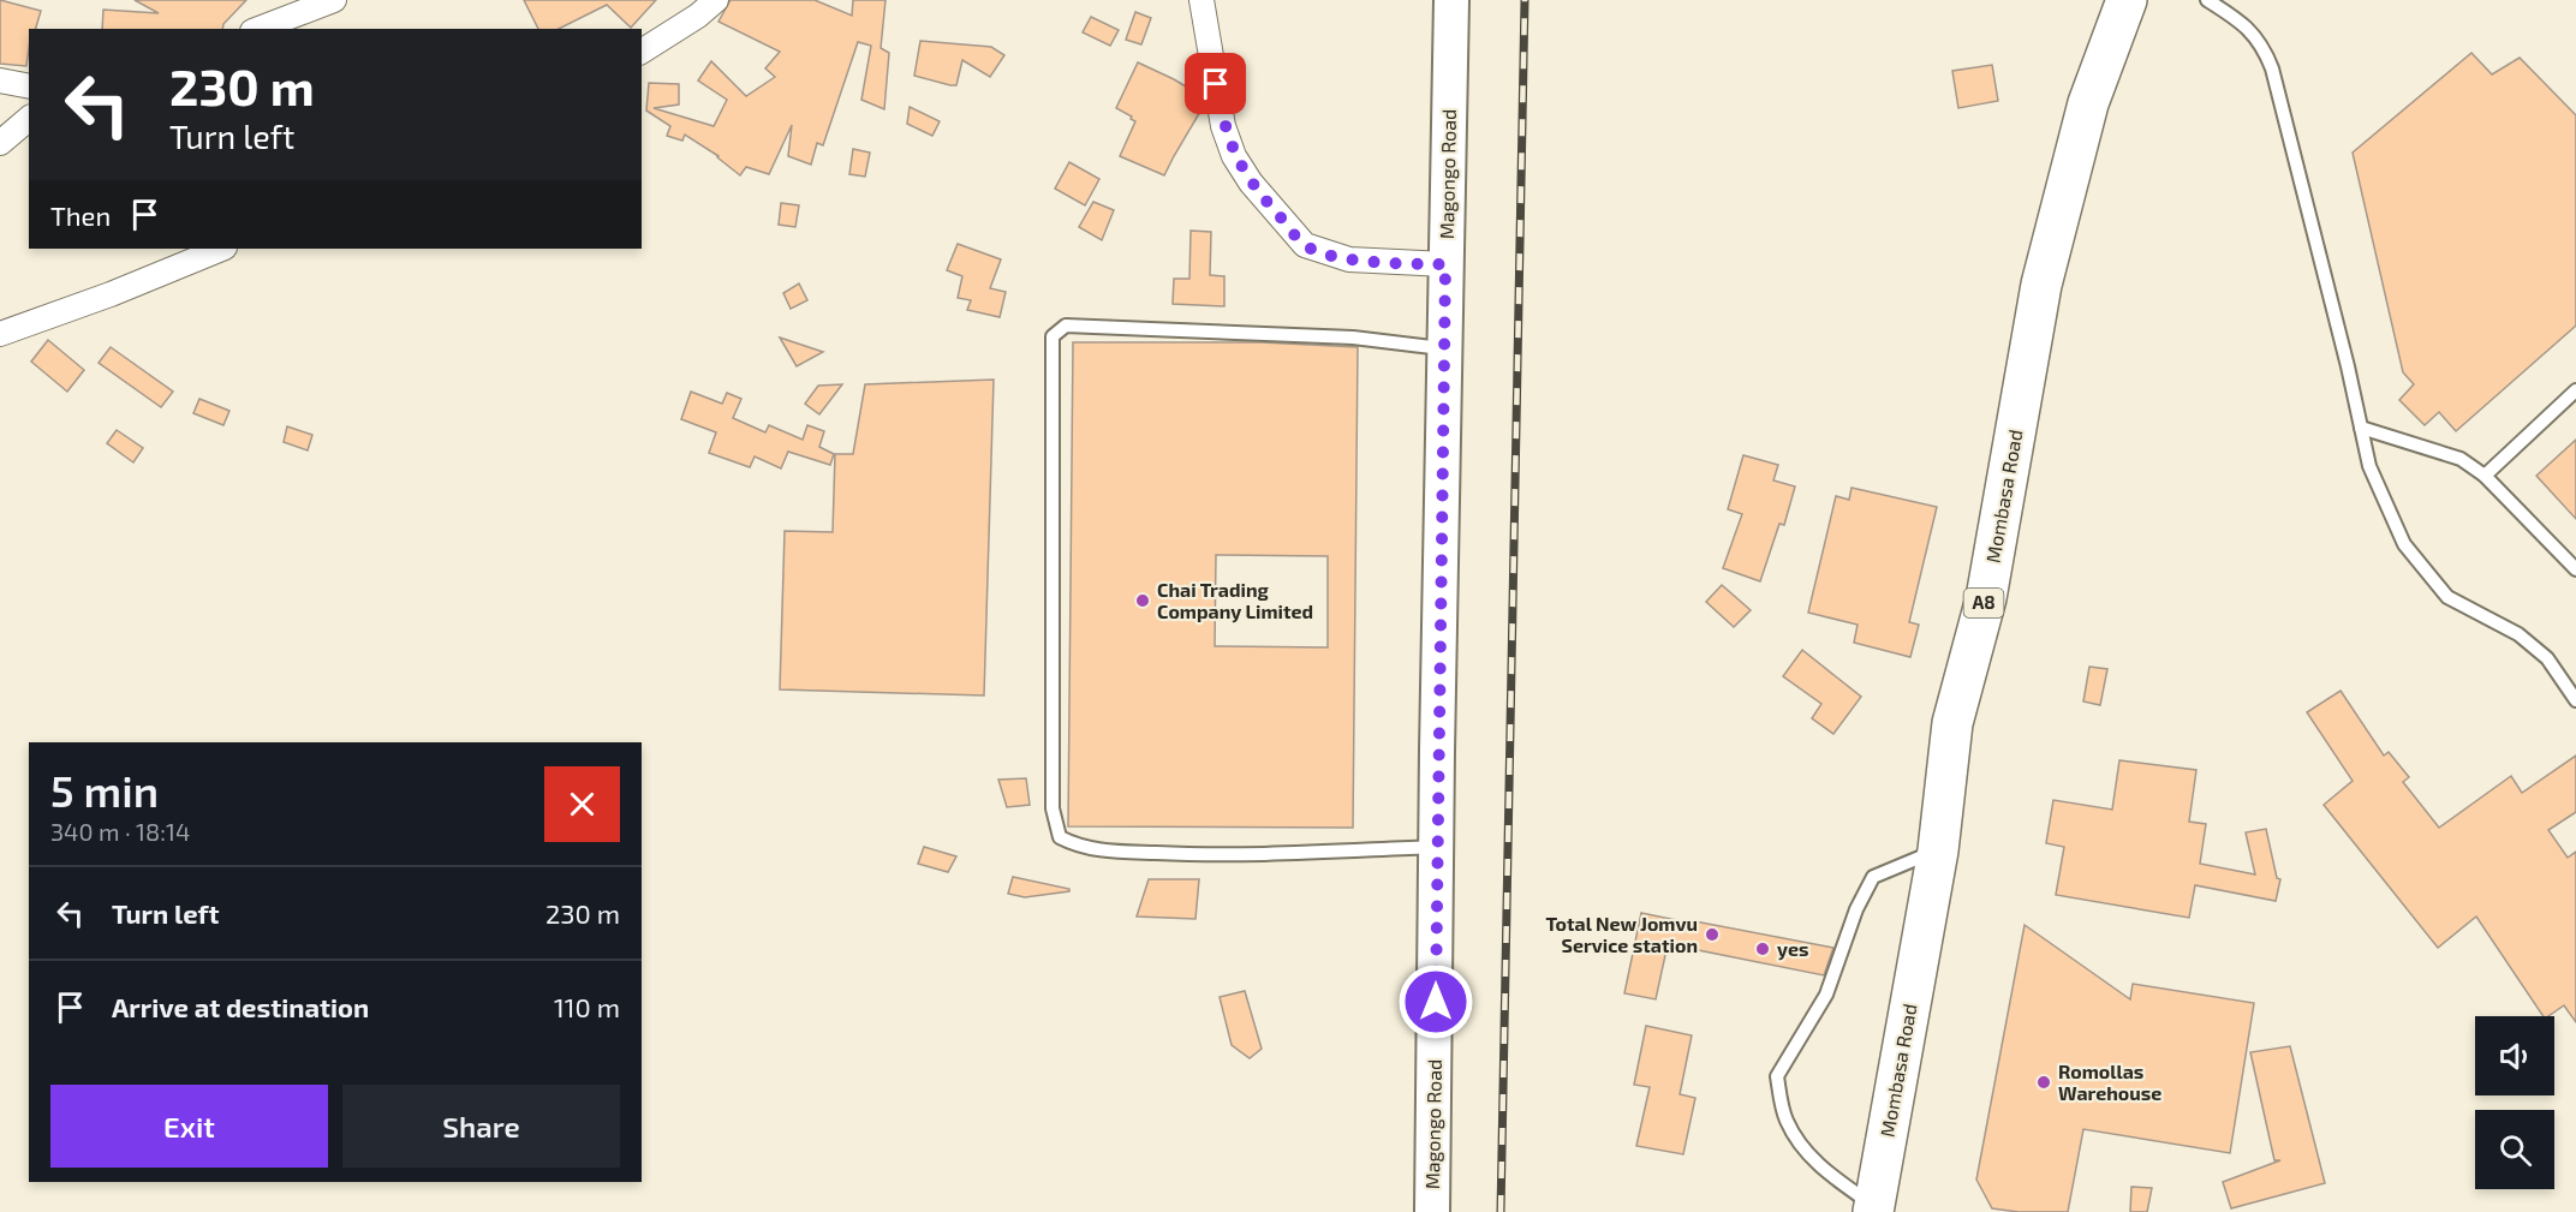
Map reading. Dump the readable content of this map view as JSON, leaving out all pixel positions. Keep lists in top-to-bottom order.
{
  "streets": {
    "highway": ["Mombasa Road", "A8"],
    "street": ["Magongo Road"]
  },
  "places": [
    "Chai Trading Company Limited",
    "Total New Jomvu Service station",
    "yes",
    "Romollas Warehouse"
  ],
  "page": {
    "turn": ["230 m", "Turn left"],
    "then": "Then",
    "heading": ["5 min", "340 m · 18:14"],
    "list": [
      {
        "name": "Turn left",
        "value": "230 m"
      },
      {
        "name": "Arrive at destination",
        "value": "110 m"
      }
    ],
    "buttons": ["Exit", "Share"]
  }
}
